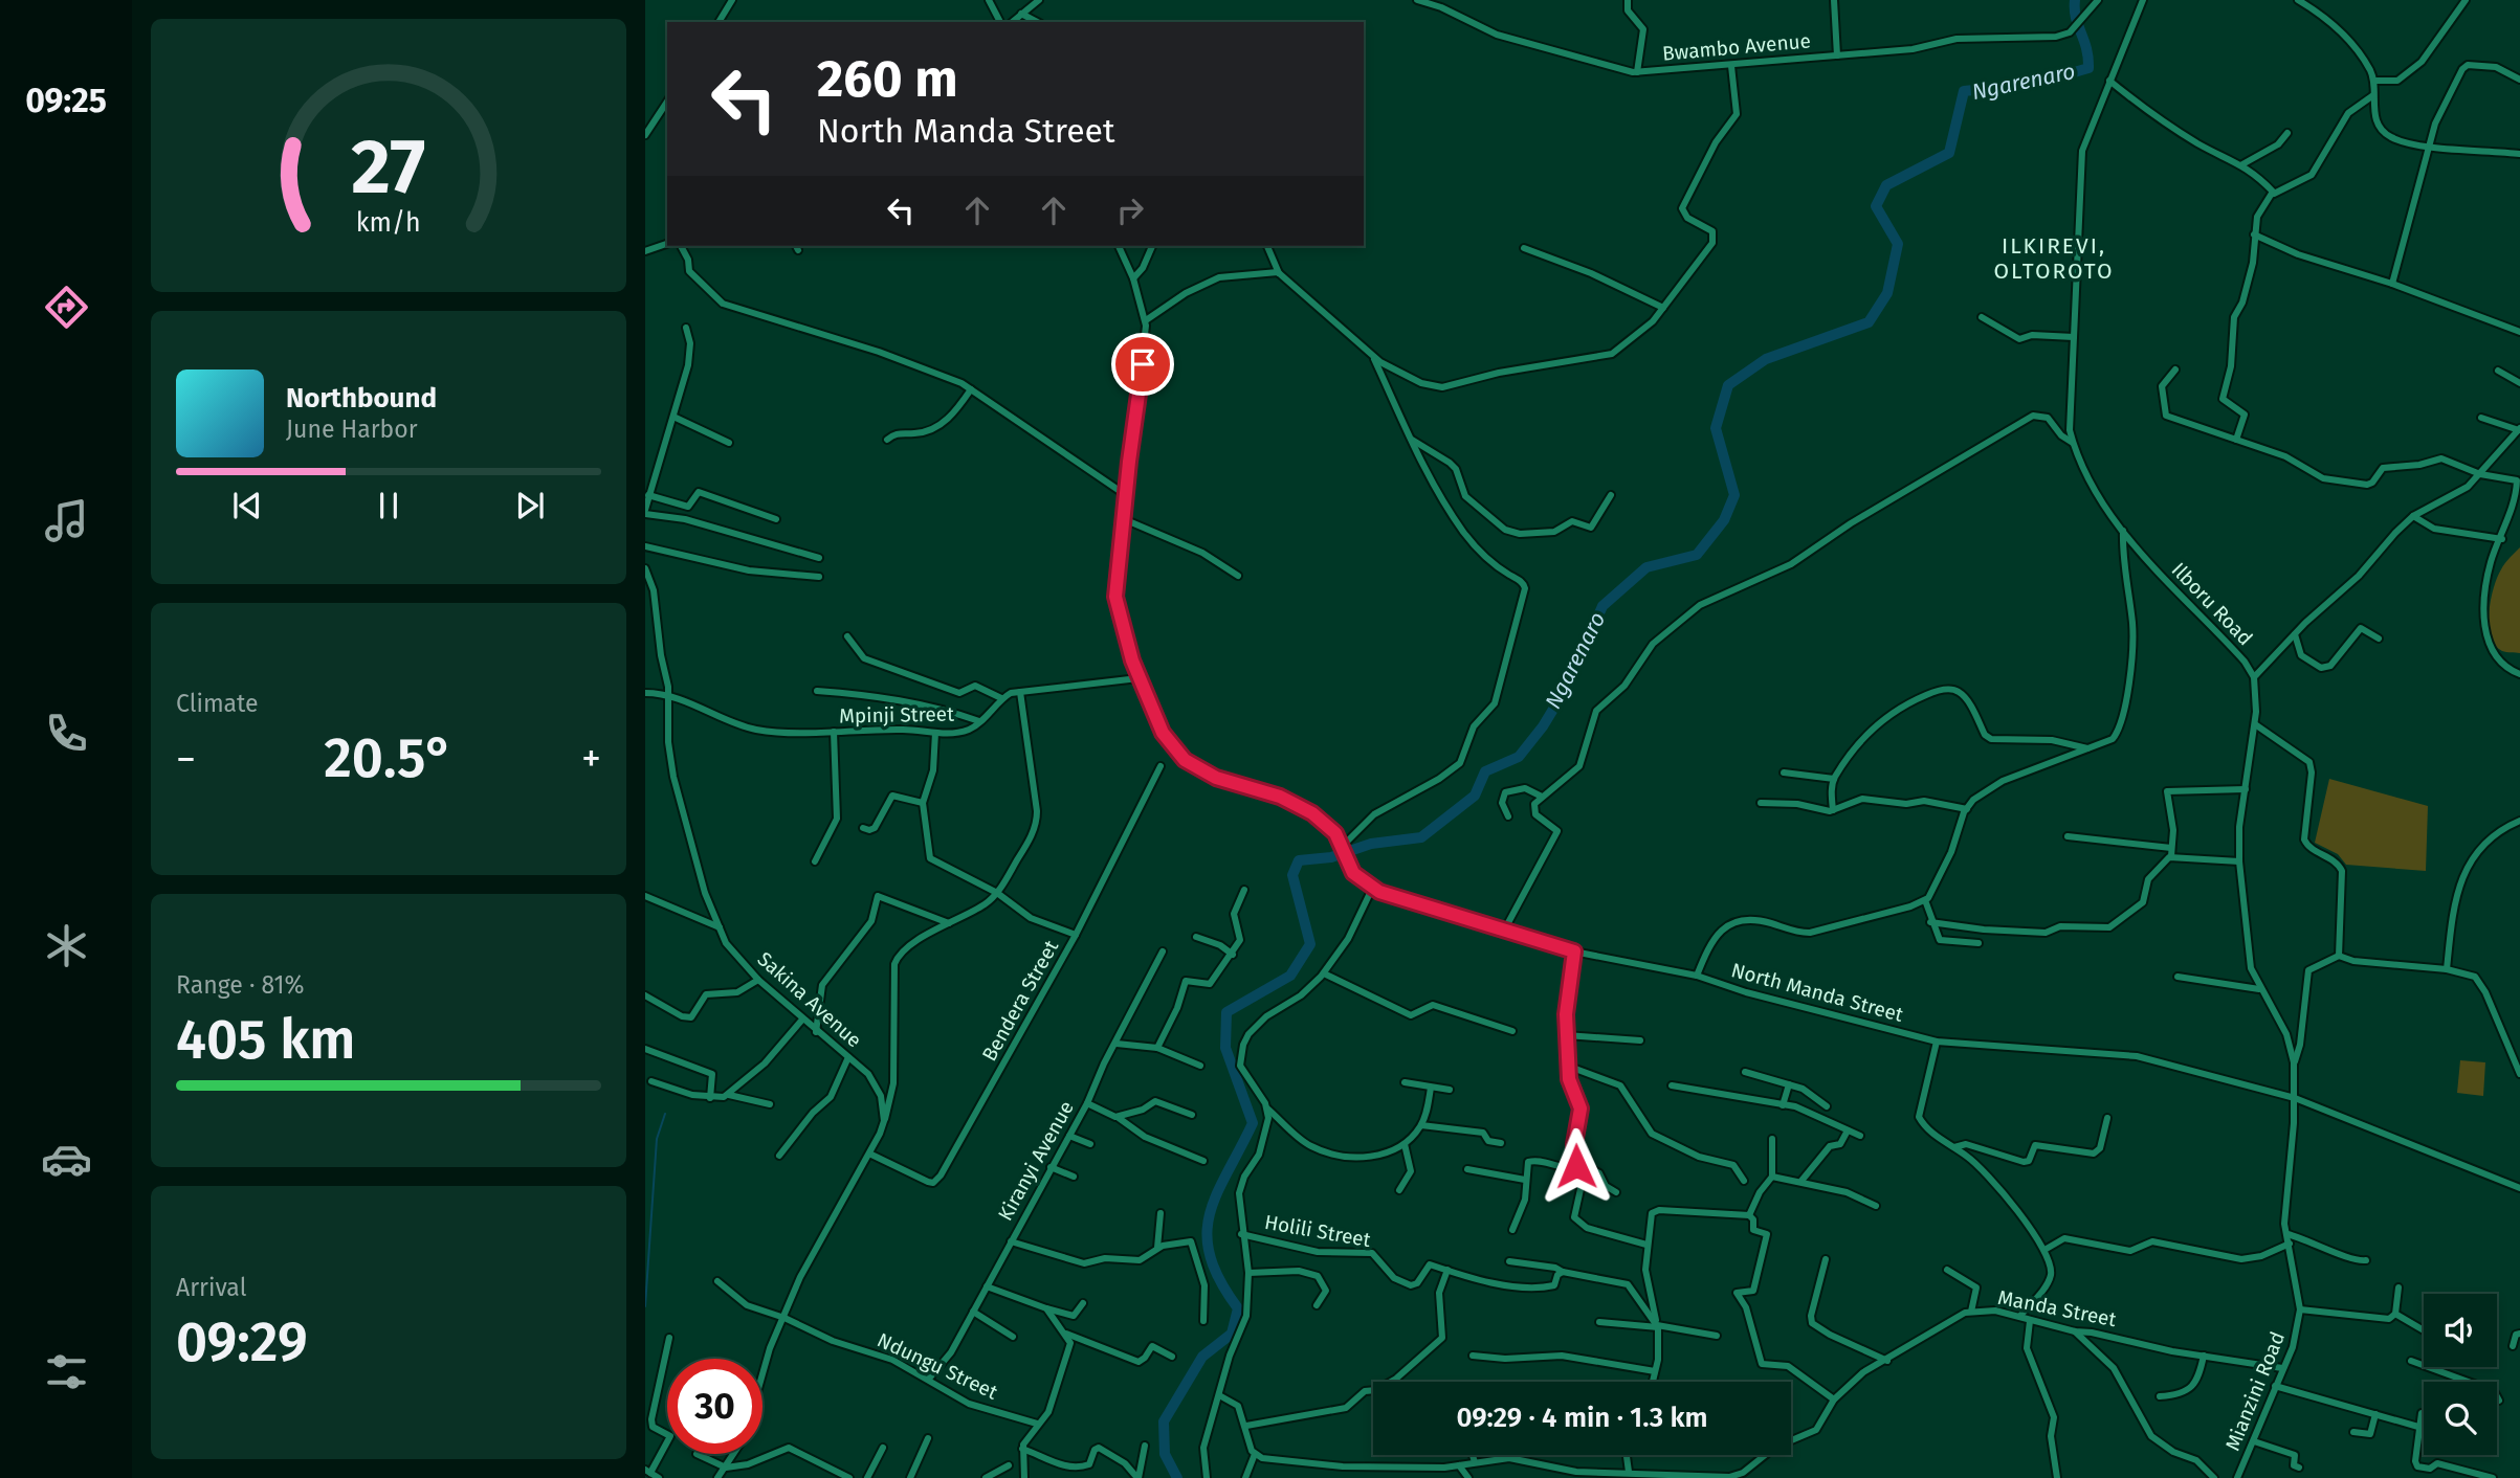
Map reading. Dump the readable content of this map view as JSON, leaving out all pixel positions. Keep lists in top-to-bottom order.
{
  "streets": {
    "street": [
      "Bwambo Avenue",
      "Ilboru Road",
      "Mpinji Street",
      "North Manda Street",
      "Sakina Avenue",
      "Bendera Street",
      "Kiranyi Avenue",
      "Holili Street",
      "Manda Street",
      "Ndungu Street",
      "Mianzini Road"
    ]
  },
  "crossings": [
    ["Ilboru Road", "North Manda Street"],
    ["Ilboru Road", "Mianzini Road"],
    ["Mpinji Street", "Sakina Avenue"],
    ["North Manda Street", "Mianzini Road"],
    ["Kiranyi Avenue", "Ndungu Street"],
    ["Manda Street", "Mianzini Road"]
  ],
  "districts": ["ILKIREVI, OLTOROTO"],
  "water": ["Ngarenaro"],
  "page": {
    "tabs": "09:25",
    "turn": ["260 m", "North Manda Street"],
    "song": ["Northbound", "June Harbor"],
    "tile": [
      "Climate",
      ["Range · 81%", "405 km"],
      ["Arrival", "09:29"]
    ],
    "heat": ["−", "20.5°", "+"],
    "limit": "30",
    "trip": "09:29 · 4 min · 1.3 km",
    "gauge": ["27", "km/h"]
  }
}
